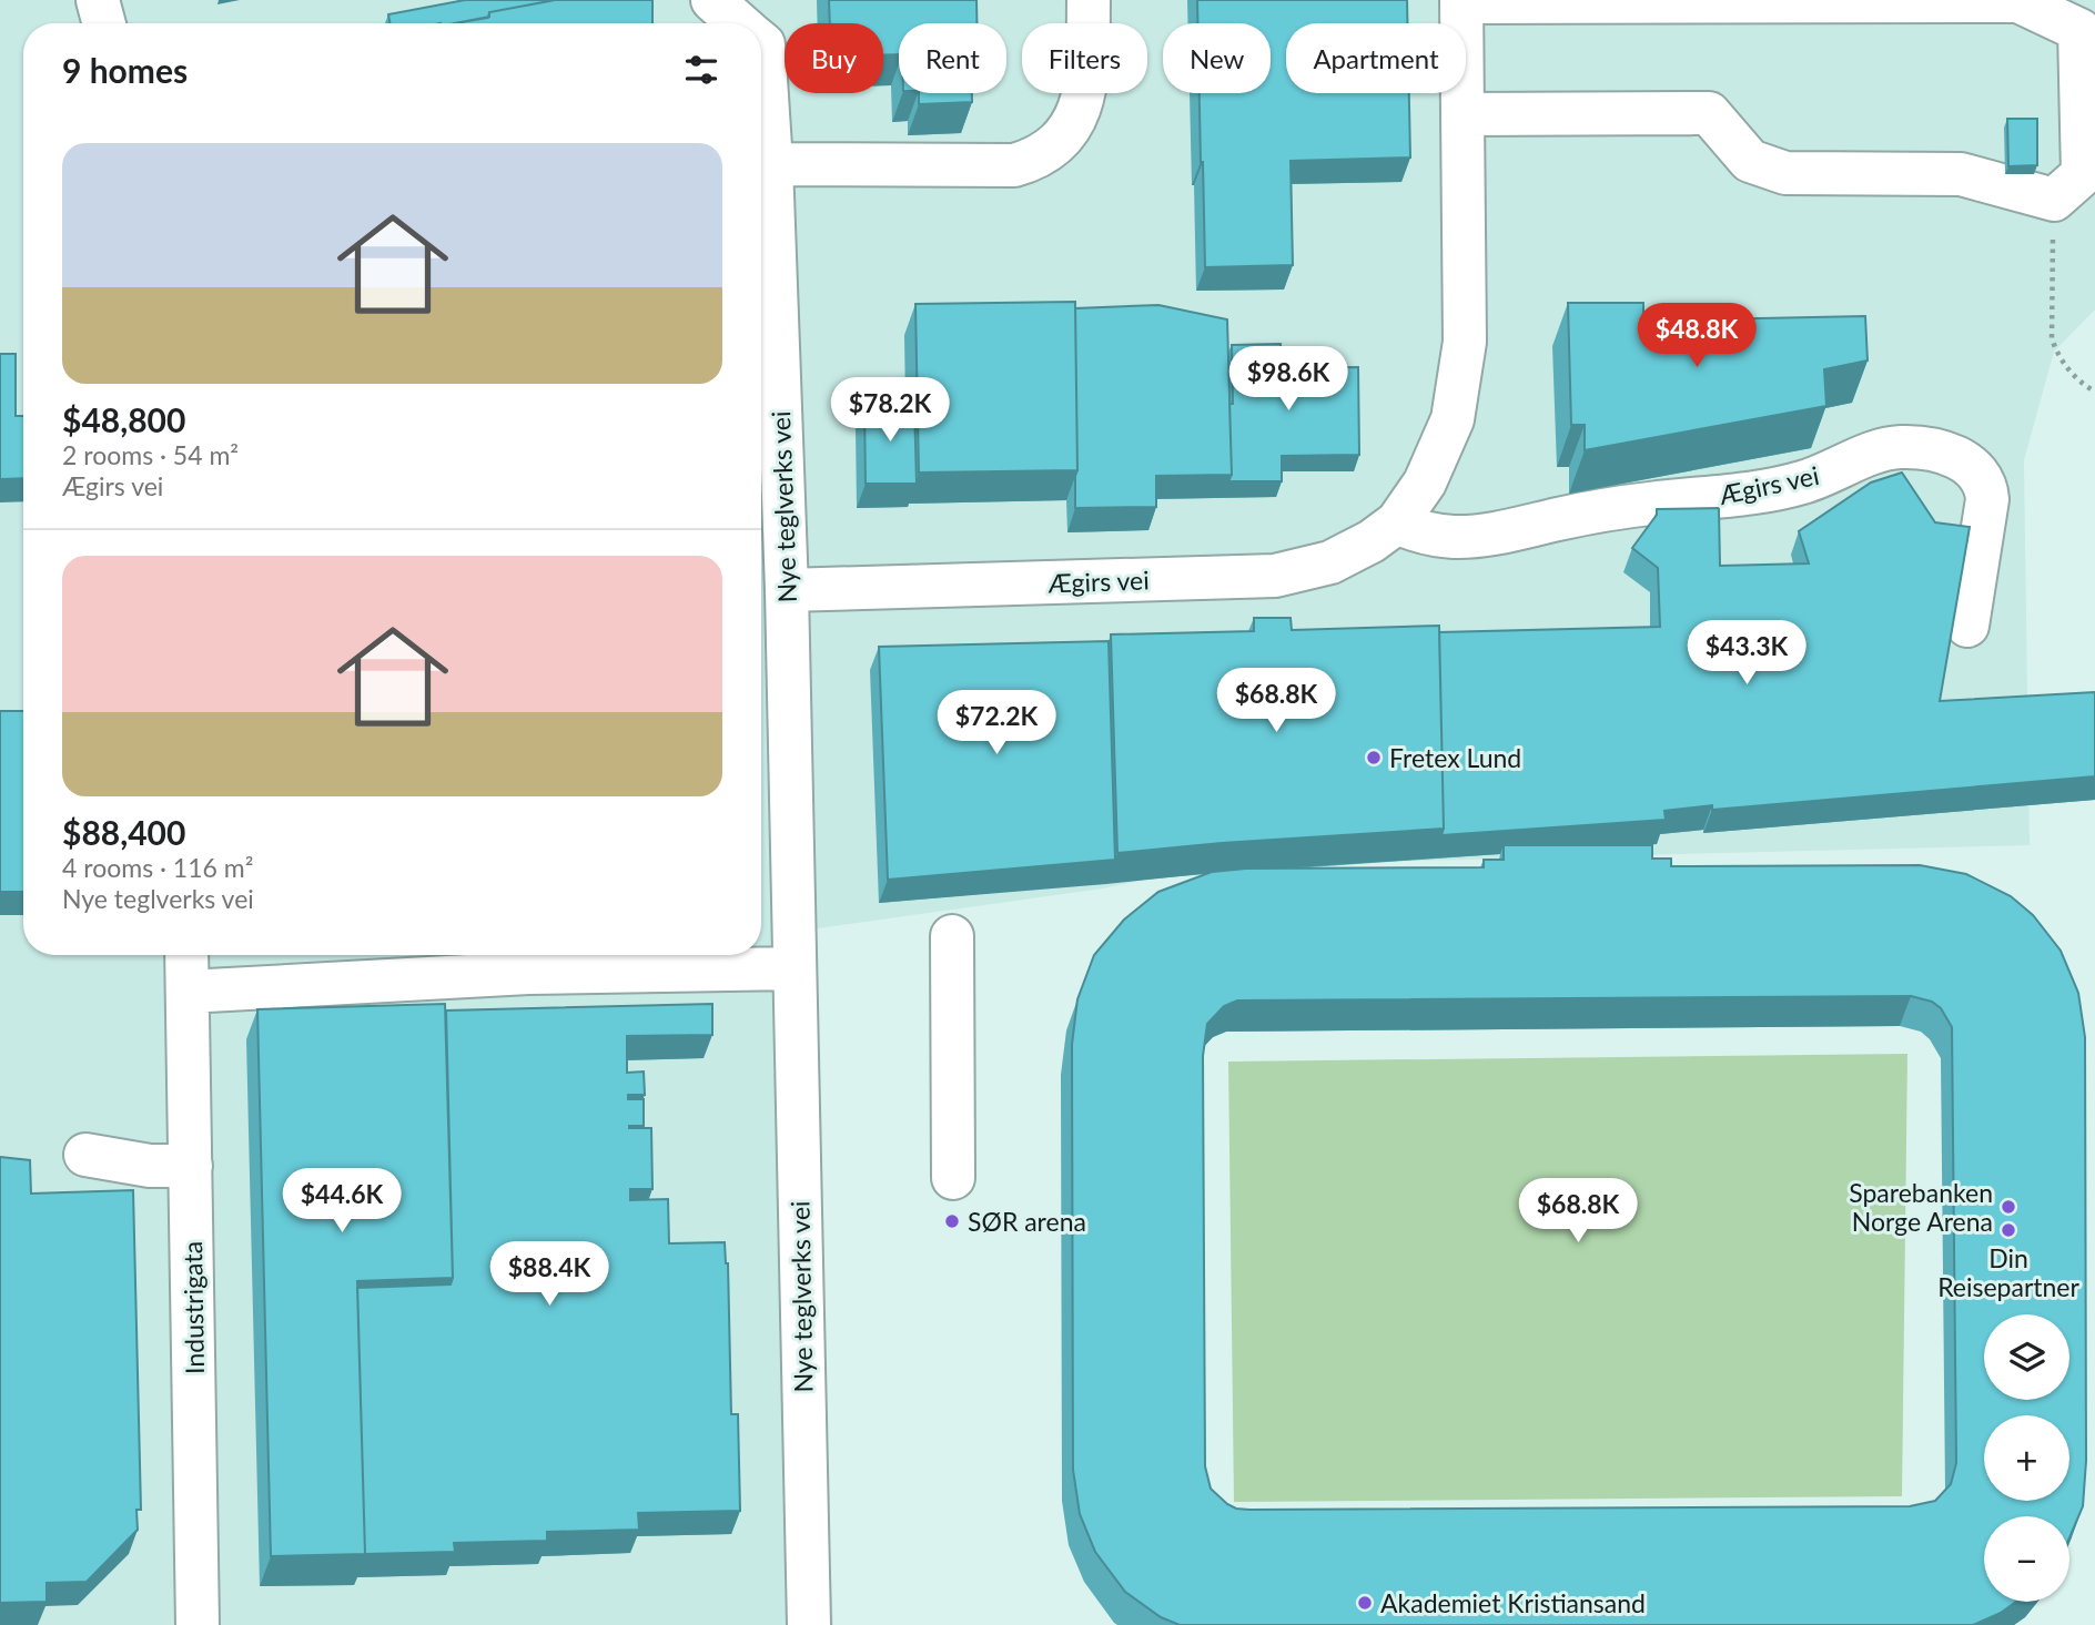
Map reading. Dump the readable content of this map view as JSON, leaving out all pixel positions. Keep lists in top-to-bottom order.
{
  "streets": {
    "street": ["Ægirs vei", "Nye teglverks vei", "Industrigata"]
  },
  "crossings": [
    ["Ægirs vei", "Nye teglverks vei"]
  ],
  "places": [
    "Fretex Lund",
    "Sparebanken Norge Arena",
    "SØR arena",
    "Din Reisepartner",
    "Akademiet Kristiansand"
  ],
  "page": {
    "chip": [
      "Buy",
      "Rent",
      "Filters",
      "New",
      "Apartment"
    ],
    "heading": "9 homes",
    "list": [
      {
        "name": "$48,800",
        "note": "2 rooms · 54 m² · Ægirs vei"
      },
      {
        "name": "$88,400",
        "note": "4 rooms · 116 m² · Nye teglverks vei"
      }
    ],
    "price": [
      "$48.8K",
      "$98.6K",
      "$78.2K",
      "$43.3K",
      "$68.8K",
      "$72.2K",
      "$44.6K",
      "$68.8K",
      "$88.4K"
    ],
    "map_buttons": ["+", "−"]
  }
}
